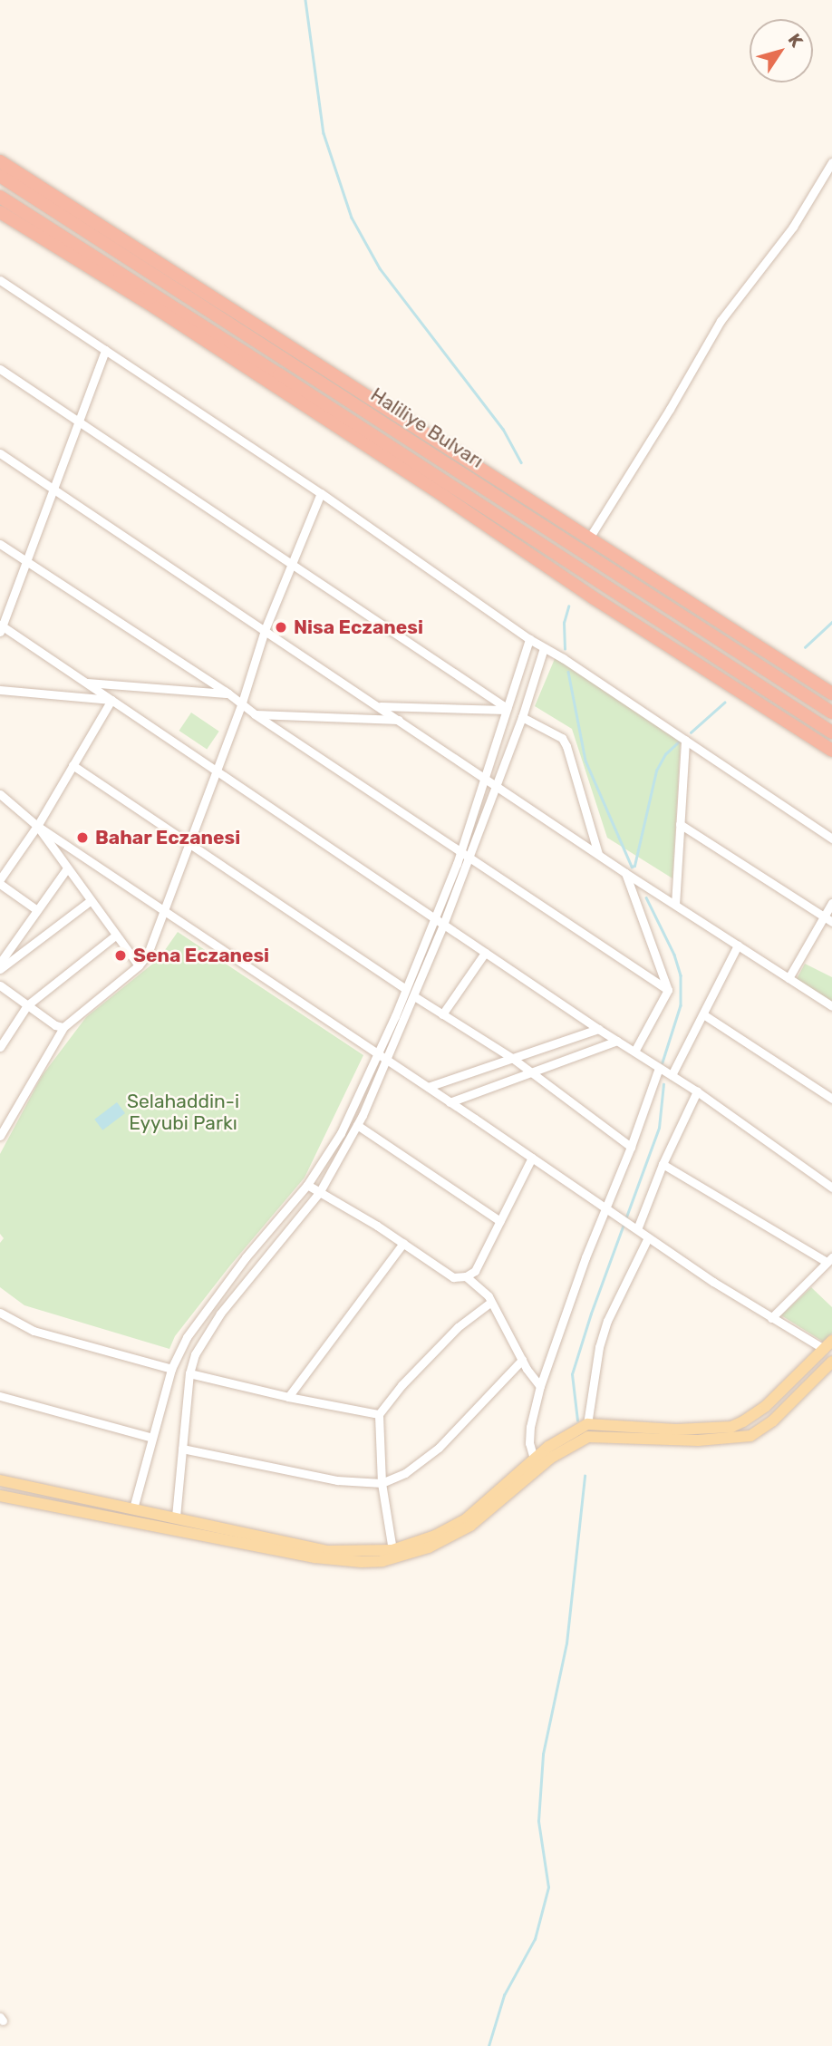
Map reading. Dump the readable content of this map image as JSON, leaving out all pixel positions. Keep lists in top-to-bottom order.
{
  "streets": {
    "highway": ["Haliliye Bulvarı"]
  },
  "parks": ["Selahaddin-i Eyyubi Parkı"],
  "places": ["Nisa Eczanesi", "Bahar Eczanesi", "Sena Eczanesi"],
  "north": "top right"
}
